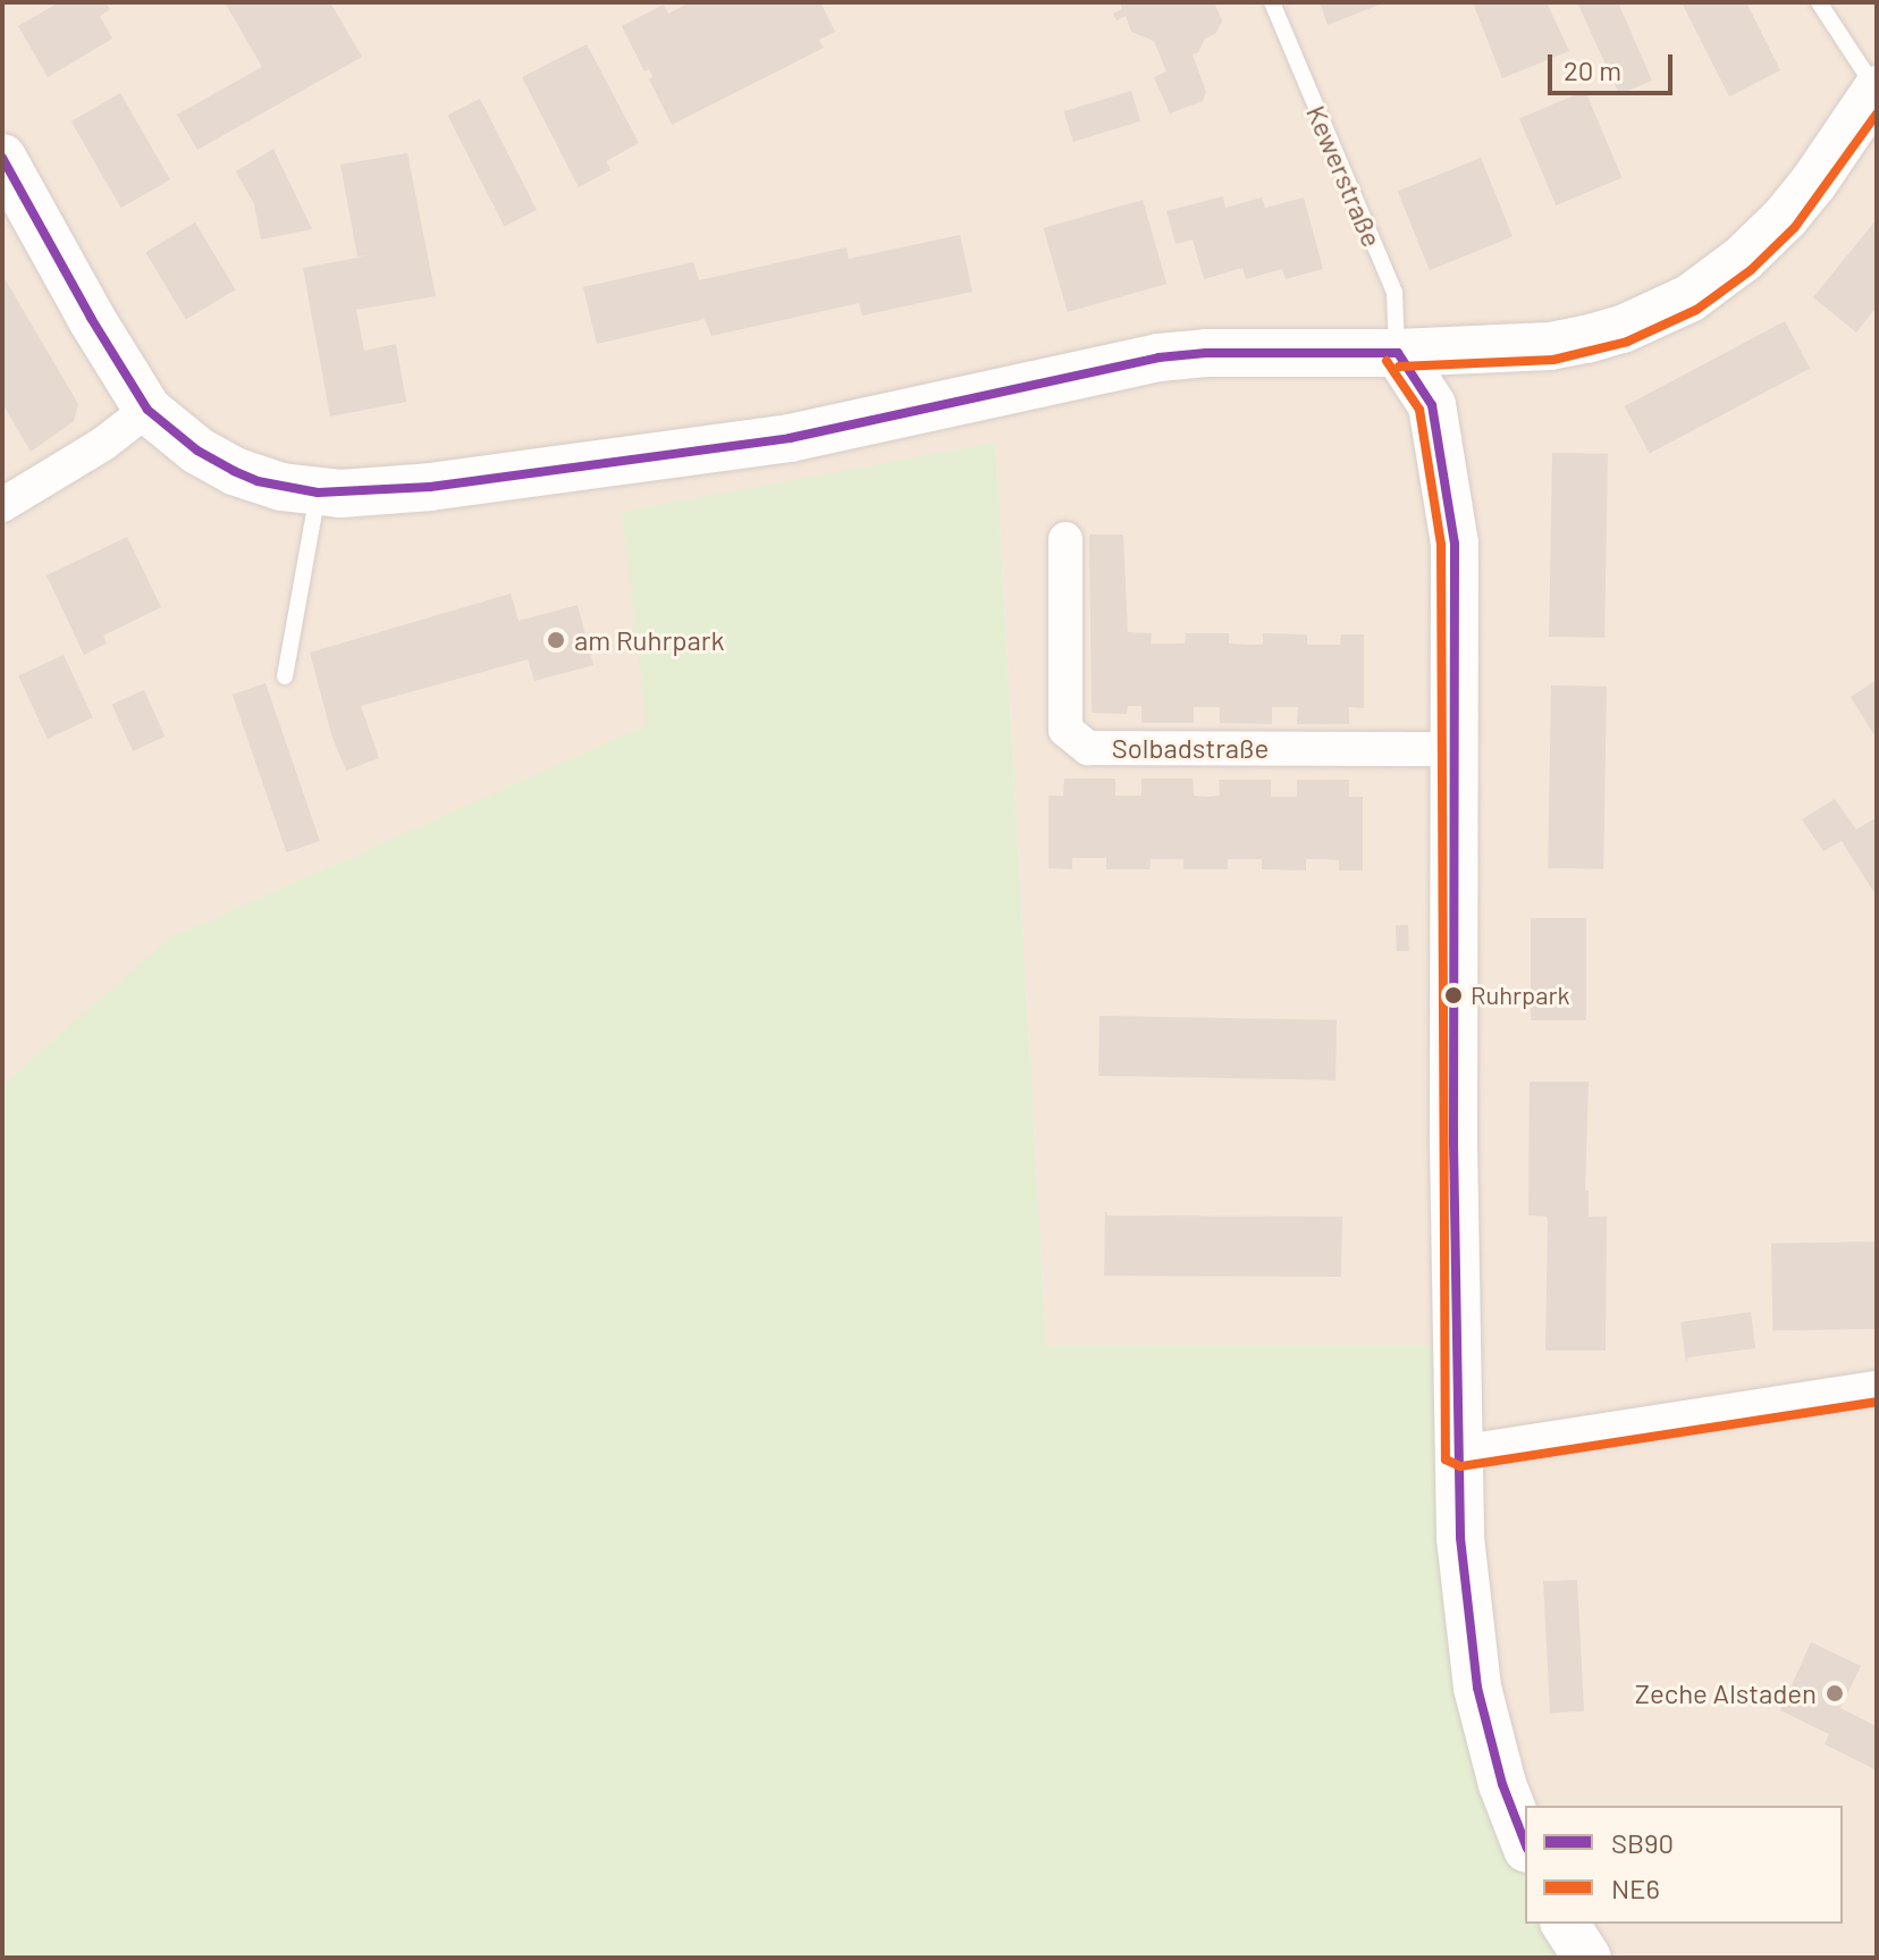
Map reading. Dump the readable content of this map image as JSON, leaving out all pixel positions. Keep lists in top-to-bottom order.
{
  "streets": {
    "street": ["Solbadstraße"],
    "lane": ["Kewerstraße"]
  },
  "places": ["am Ruhrpark", "Ruhrpark", "Zeche Alstaden"],
  "lines": ["transit line NE6", "transit line SB90"],
  "legend": ["SB90", "NE6"],
  "scale_bar": "20 m"
}
